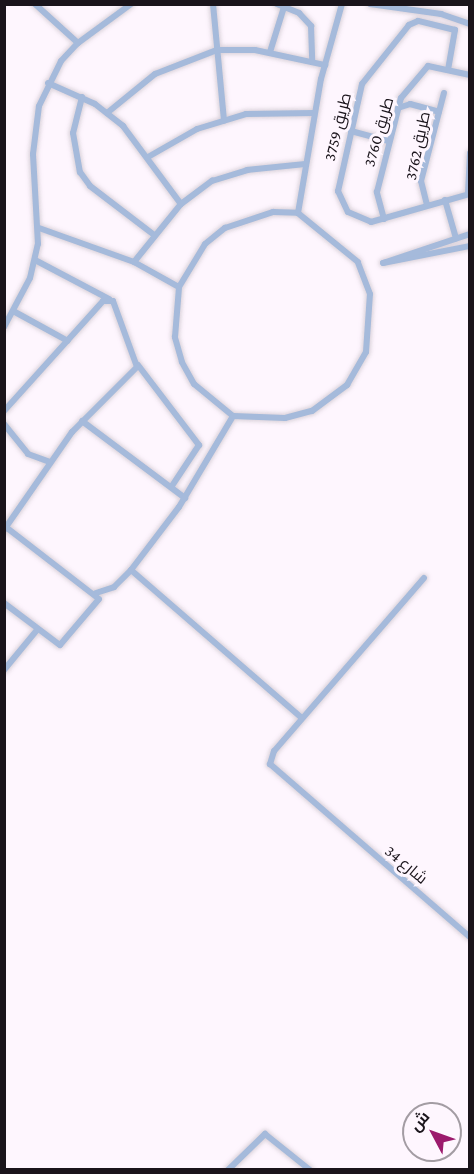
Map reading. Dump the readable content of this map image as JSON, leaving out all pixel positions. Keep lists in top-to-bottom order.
{
  "streets": {
    "street": [
      "طريق 3759",
      "طريق 3760",
      "طريق 3762",
      "شارع 34"
    ]
  },
  "crossings": [
    ["طريق 3759", "طريق 3760"],
    ["طريق 3759", "طريق 3762"]
  ],
  "north": "top left"
}
